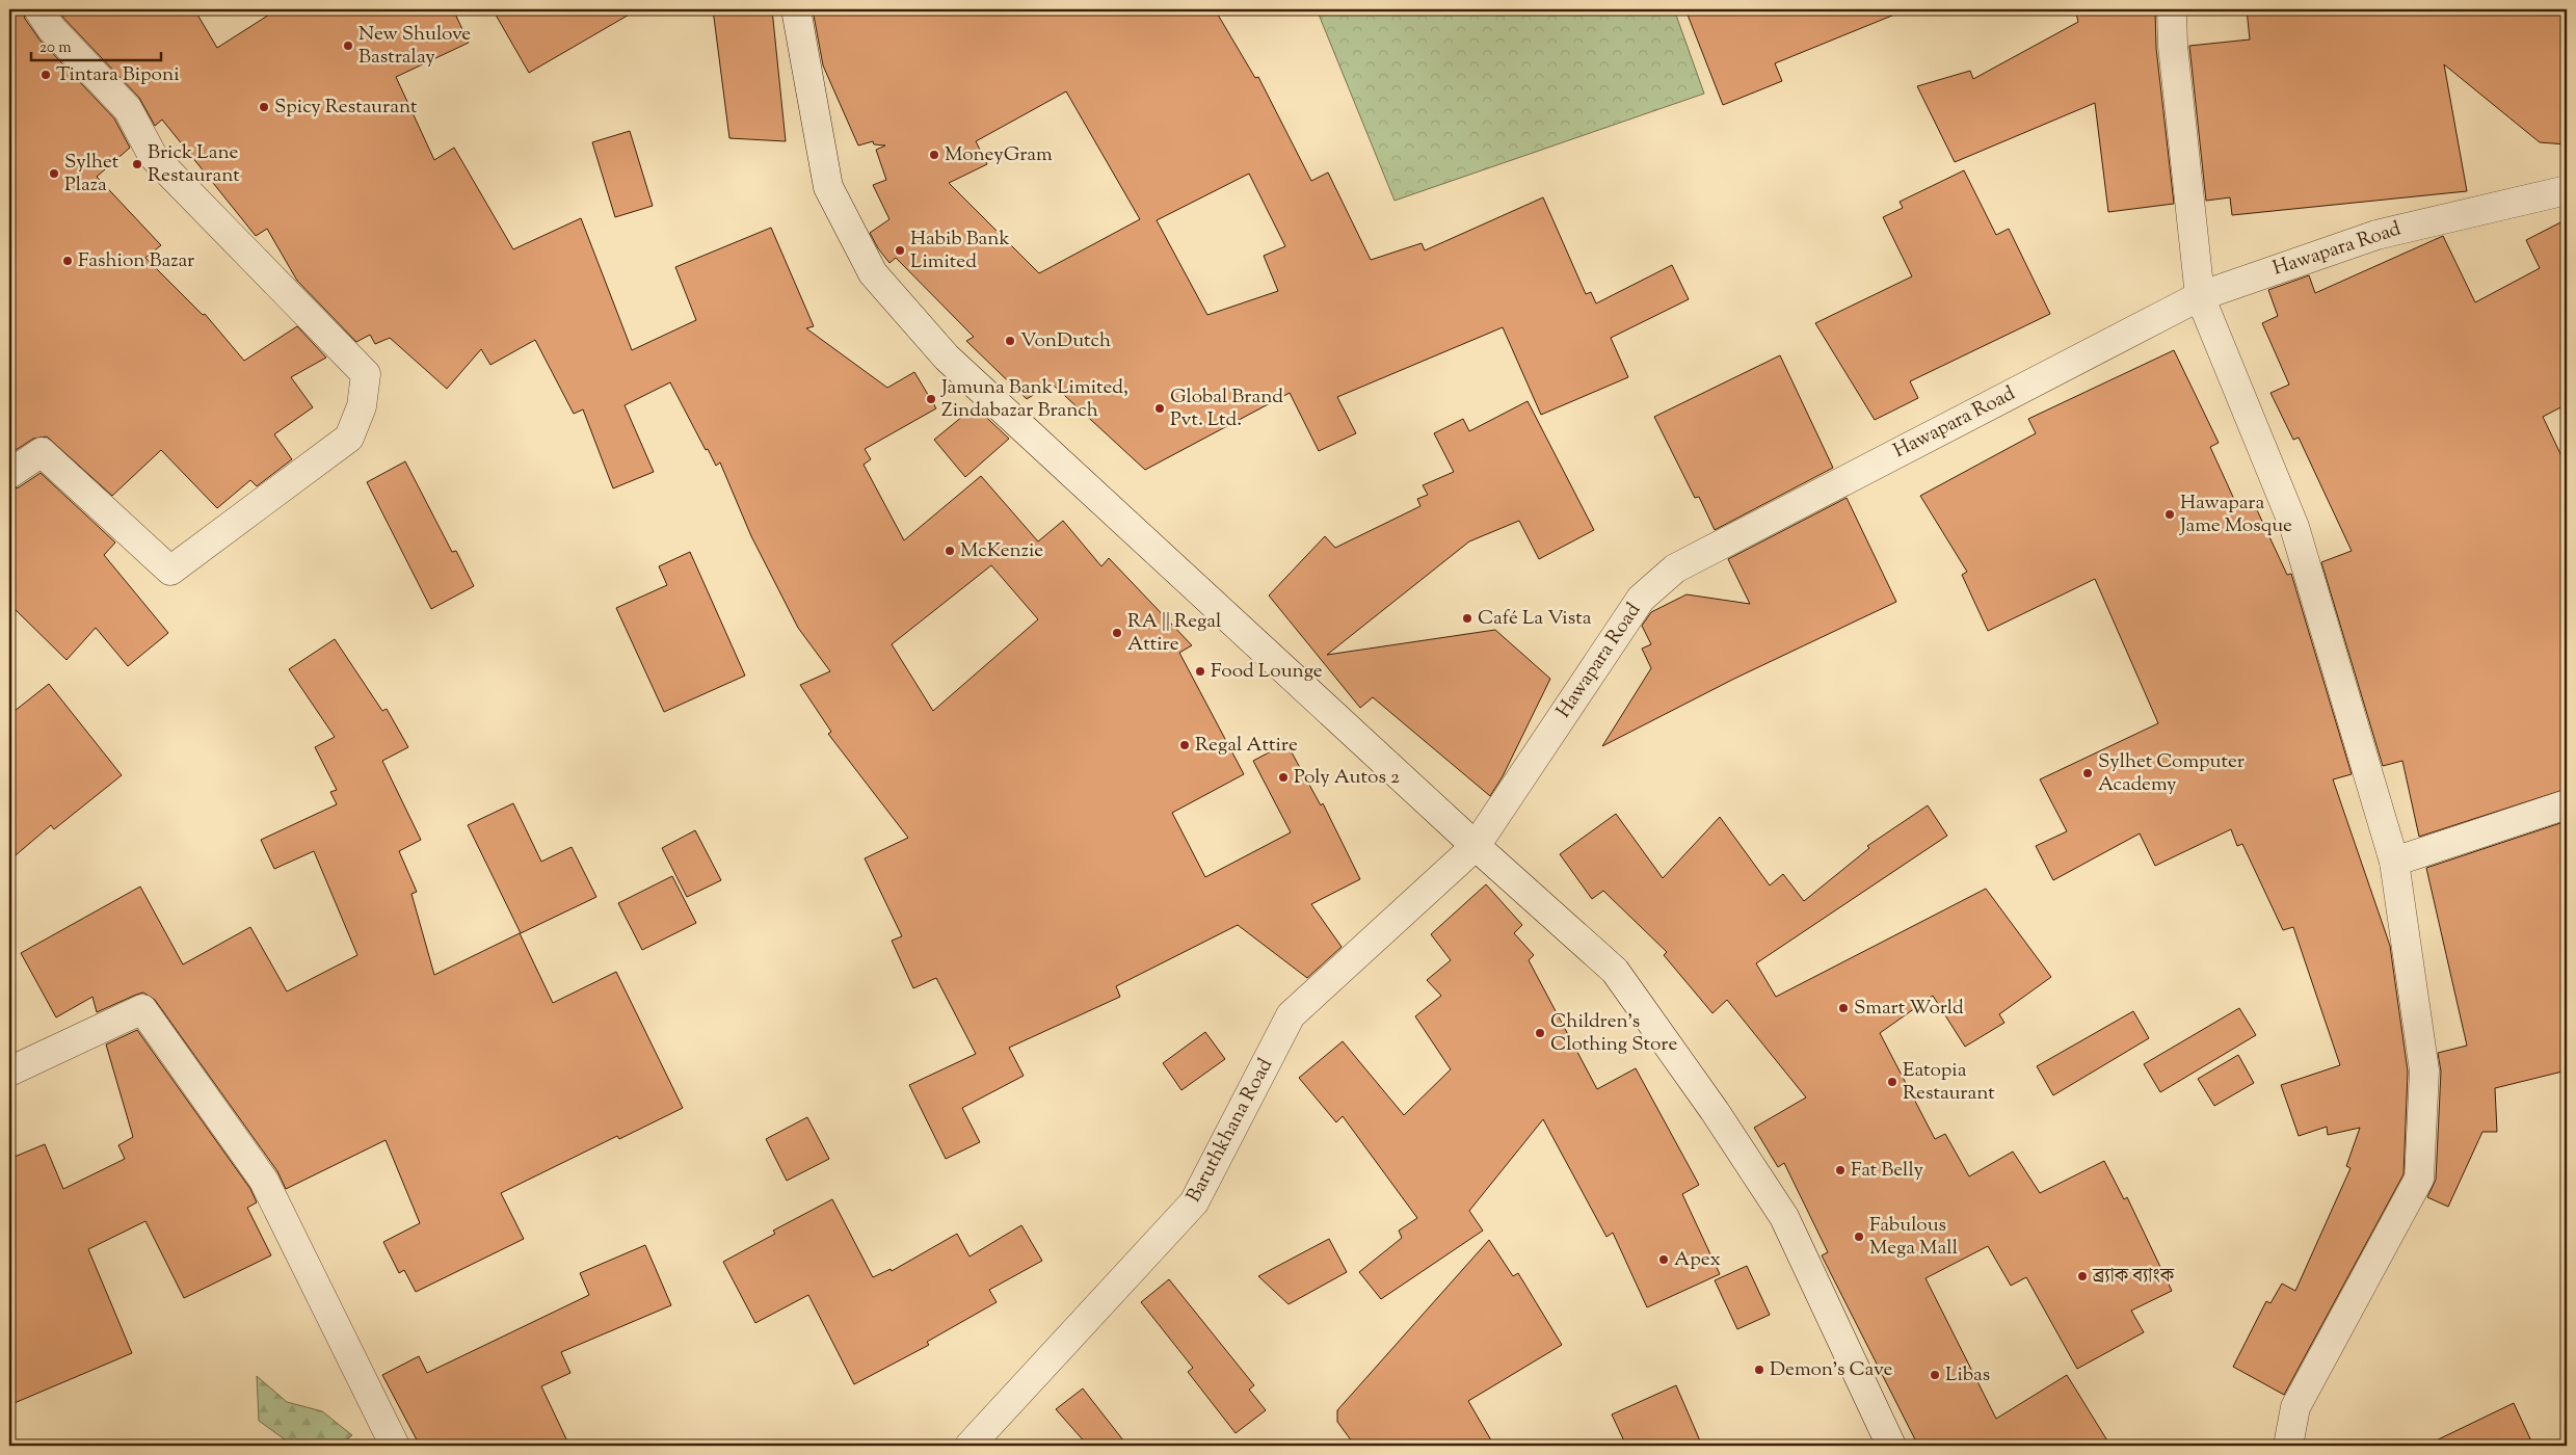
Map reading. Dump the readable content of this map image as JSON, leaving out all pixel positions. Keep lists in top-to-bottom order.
{
  "streets": {
    "street": ["Hawapara Road", "Baruthkhana Road"]
  },
  "crossings": [
    ["Hawapara Road", "Baruthkhana Road"]
  ],
  "places": [
    "New Shulove Bastralay",
    "Tintara Biponi",
    "Spicy Restaurant",
    "MoneyGram",
    "Brick Lane Restaurant",
    "Sylhet Plaza",
    "Habib Bank Limited",
    "Fashion Bazar",
    "VonDutch",
    "Jamuna Bank Limited, Zindabazar Branch",
    "Global Brand Pvt. Ltd.",
    "Hawapara Jame Mosque",
    "McKenzie",
    "Café La Vista",
    "RA || Regal Attire",
    "Food Lounge",
    "Regal Attire",
    "Sylhet Computer Academy",
    "Poly Autos 2",
    "Smart World",
    "Children's Clothing Store",
    "Eatopia Restaurant",
    "Fat Belly",
    "Fabulous Mega Mall",
    "Apex",
    "ব্র্যাক ব্যাংক",
    "Demon's Cave",
    "Libas"
  ],
  "scale_bar": "20 m"
}
